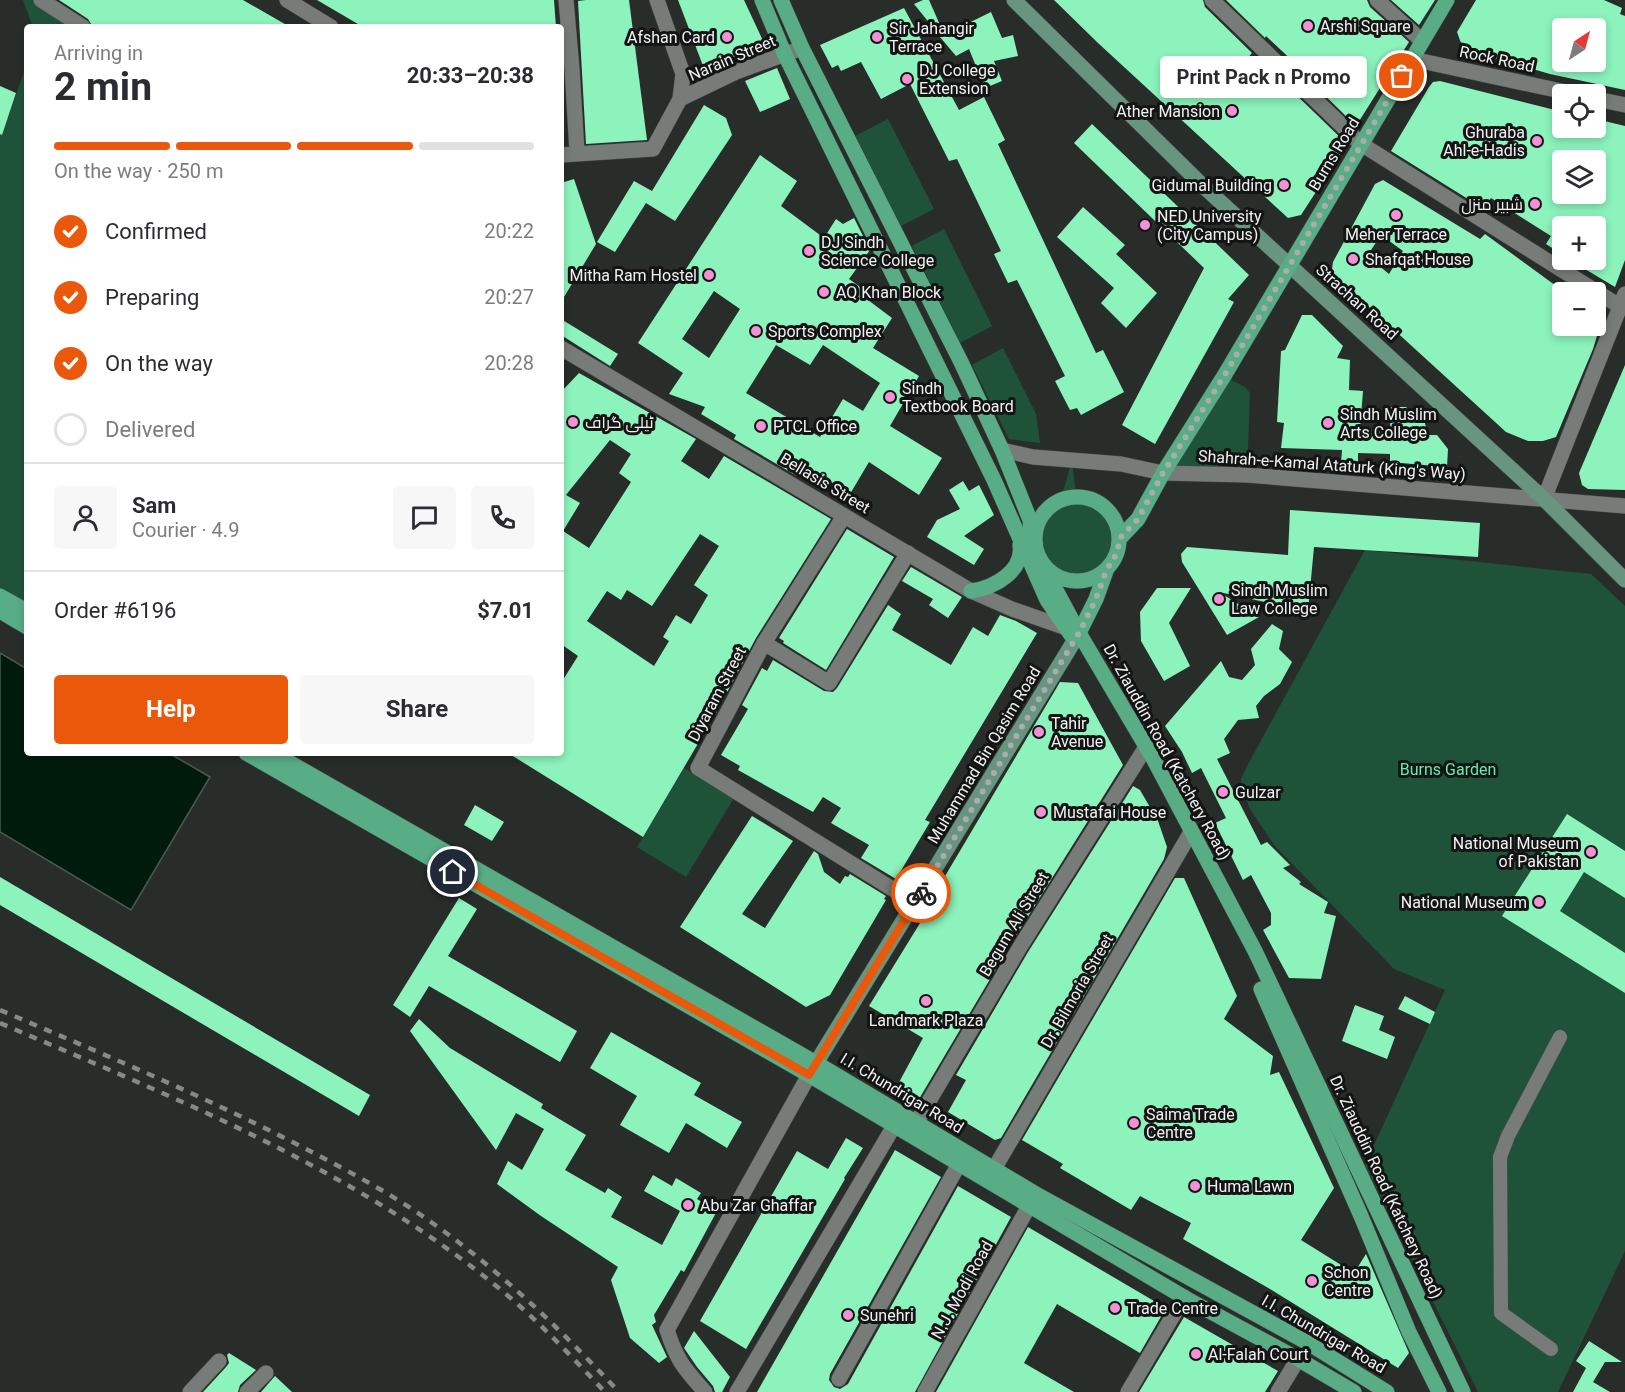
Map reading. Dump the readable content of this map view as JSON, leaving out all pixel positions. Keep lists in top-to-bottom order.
{
  "streets": {
    "main road": [
      "Burns Road",
      "Strachan Road",
      "Dr. Ziauddin Road (Katchery Road)",
      "Muhammad Bin Qasim Road",
      "I.I. Chundrigar Road"
    ],
    "street": [
      "Narain Street",
      "Rock Road",
      "Shahrah-e-Kamal Ataturk (King's Way)",
      "Bellasis Street",
      "Diyaram Street",
      "Begum Ali Street",
      "Dr. Bilmoria Street",
      "N.J. Modi Road"
    ]
  },
  "crossings": [
    ["Narain Street", "Dr. Ziauddin Road (Katchery Road)"],
    ["Rock Road", "Burns Road"],
    ["Burns Road", "Strachan Road"],
    ["Strachan Road", "Shahrah-e-Kamal Ataturk (King's Way)"],
    ["Shahrah-e-Kamal Ataturk (King's Way)", "Dr. Ziauddin Road (Katchery Road)"],
    ["Bellasis Street", "Diyaram Street"],
    ["Bellasis Street", "Dr. Ziauddin Road (Katchery Road)"],
    ["Bellasis Street", "Muhammad Bin Qasim Road"],
    ["Diyaram Street", "Muhammad Bin Qasim Road"],
    ["Dr. Ziauddin Road (Katchery Road)", "Muhammad Bin Qasim Road"],
    ["Dr. Ziauddin Road (Katchery Road)", "Begum Ali Street"],
    ["Dr. Ziauddin Road (Katchery Road)", "Dr. Bilmoria Street"],
    ["Muhammad Bin Qasim Road", "I.I. Chundrigar Road"],
    ["Begum Ali Street", "I.I. Chundrigar Road"],
    ["Dr. Bilmoria Street", "I.I. Chundrigar Road"],
    ["I.I. Chundrigar Road", "N.J. Modi Road"]
  ],
  "parks": ["Burns Garden"],
  "places": [
    "Arshi Square",
    "Afshan Card",
    "Sir Jahangir Terrace",
    "Print Pack n Promo",
    "DJ College Extension",
    "Ather Mansion",
    "Ghuraba Ahl-e-Hadis",
    "Gidumal Building",
    "شبیر منزل",
    "Meher Terrace",
    "NED University (City Campus)",
    "DJ Sindh Science College",
    "Shafqat House",
    "Mitha Ram Hostel",
    "AQ Khan Block",
    "Sports Complex",
    "Sindh Textbook Board",
    "ٹیلی گراف",
    "Sindh Muslim Arts College",
    "PTCL Office",
    "Sindh Muslim Law College",
    "Tahir Avenue",
    "Gulzar",
    "Mustafai House",
    "National Museum of Pakistan",
    "National Museum",
    "Landmark Plaza",
    "Saima Trade Centre",
    "Huma Lawn",
    "Abu Zar Ghaffar",
    "Schon Centre",
    "Trade Centre",
    "Sunehri",
    "Al-Falah Court"
  ],
  "north": "top right",
  "page": {
    "map_buttons": ["+", "−"],
    "heading": ["2 min", "Arriving in", "20:33–20:38"],
    "panel": [
      "Sam",
      "Courier · 4.9",
      "Order #6196",
      "$7.01"
    ],
    "bubble": "Print Pack n Promo",
    "bar": "On the way · 250 m",
    "list": [
      ["Confirmed", "20:22"],
      ["Preparing", "20:27"],
      ["On the way", "20:28"],
      "Delivered"
    ],
    "buttons": ["Help", "Share"]
  }
}
